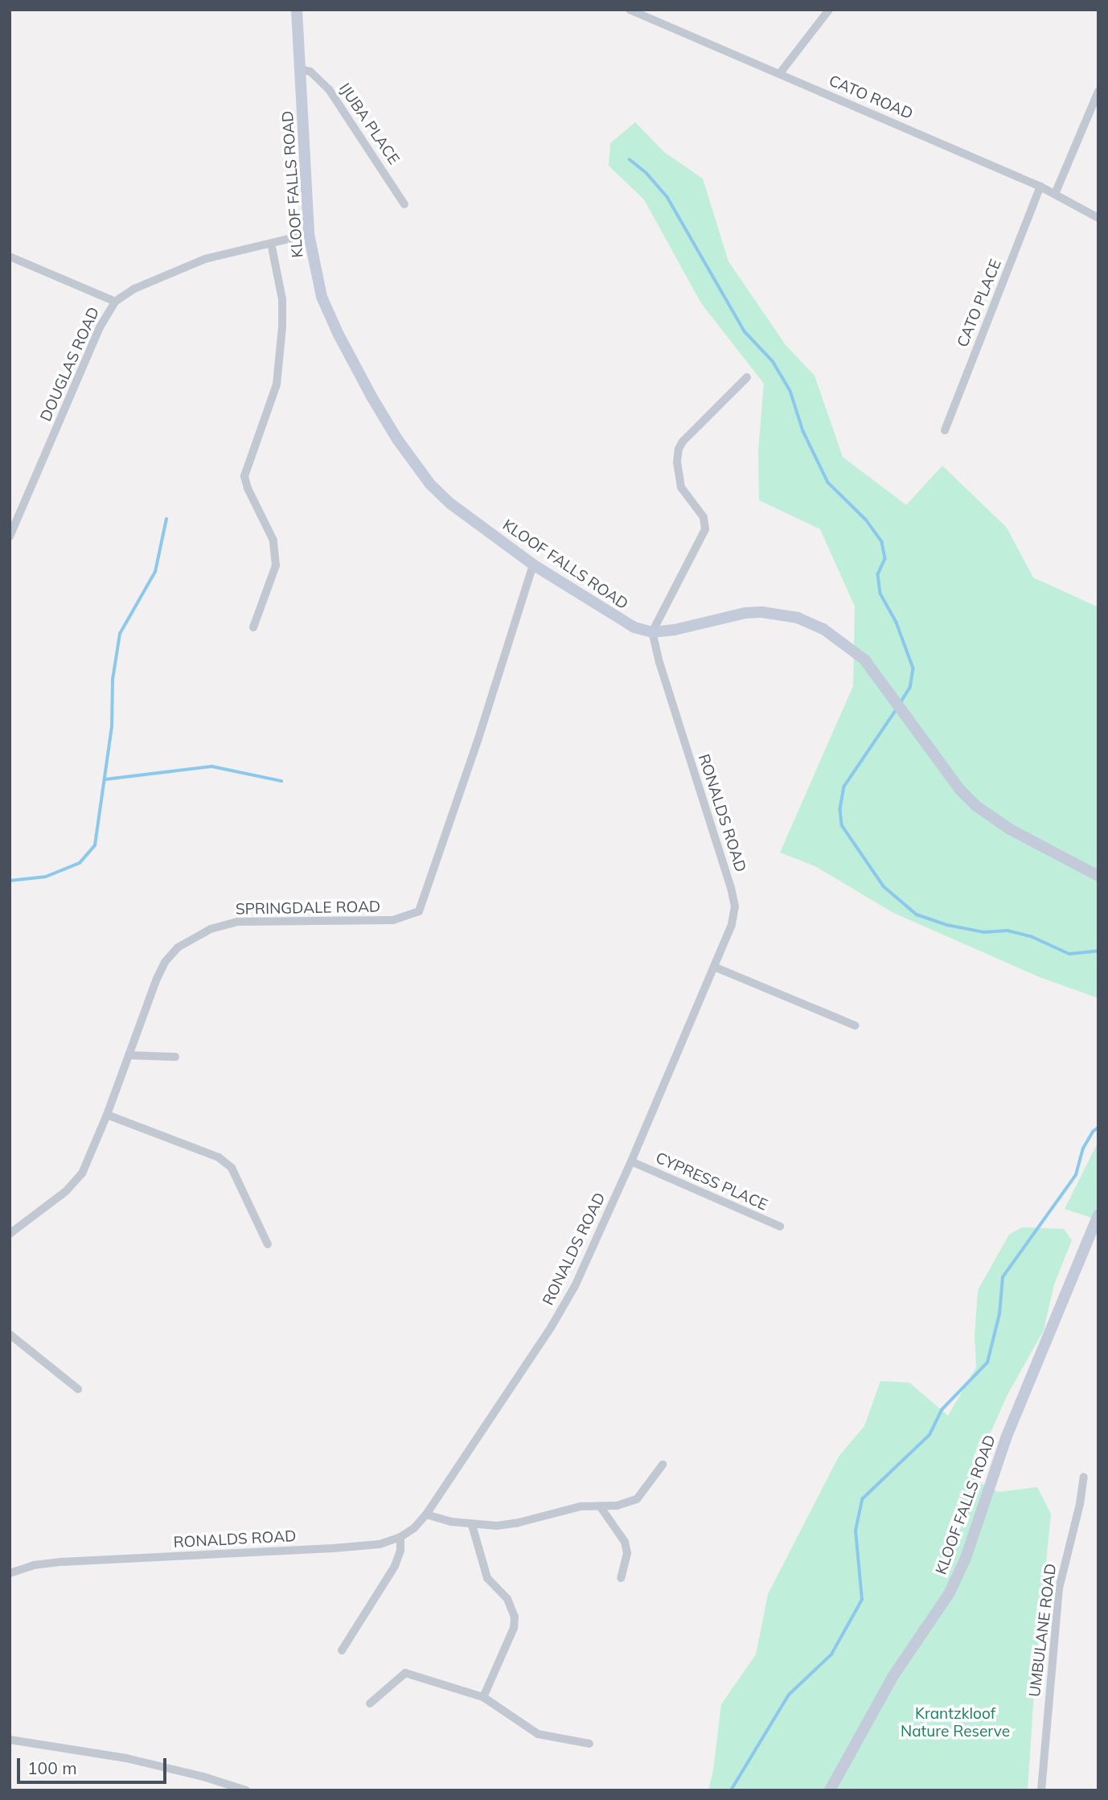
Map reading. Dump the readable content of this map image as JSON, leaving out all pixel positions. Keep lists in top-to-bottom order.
{
  "streets": {
    "main road": ["KLOOF FALLS ROAD"],
    "street": [
      "CATO ROAD",
      "IJUBA PLACE",
      "CATO PLACE",
      "DOUGLAS ROAD",
      "RONALDS ROAD",
      "SPRINGDALE ROAD",
      "CYPRESS PLACE",
      "UMBULANE ROAD"
    ]
  },
  "crossings": [
    ["CATO ROAD", "CATO PLACE"],
    ["IJUBA PLACE", "KLOOF FALLS ROAD"],
    ["KLOOF FALLS ROAD", "DOUGLAS ROAD"],
    ["KLOOF FALLS ROAD", "RONALDS ROAD"],
    ["KLOOF FALLS ROAD", "SPRINGDALE ROAD"],
    ["RONALDS ROAD", "CYPRESS PLACE"]
  ],
  "parks": ["Krantzkloof Nature Reserve"],
  "scale_bar": "100 m"
}
